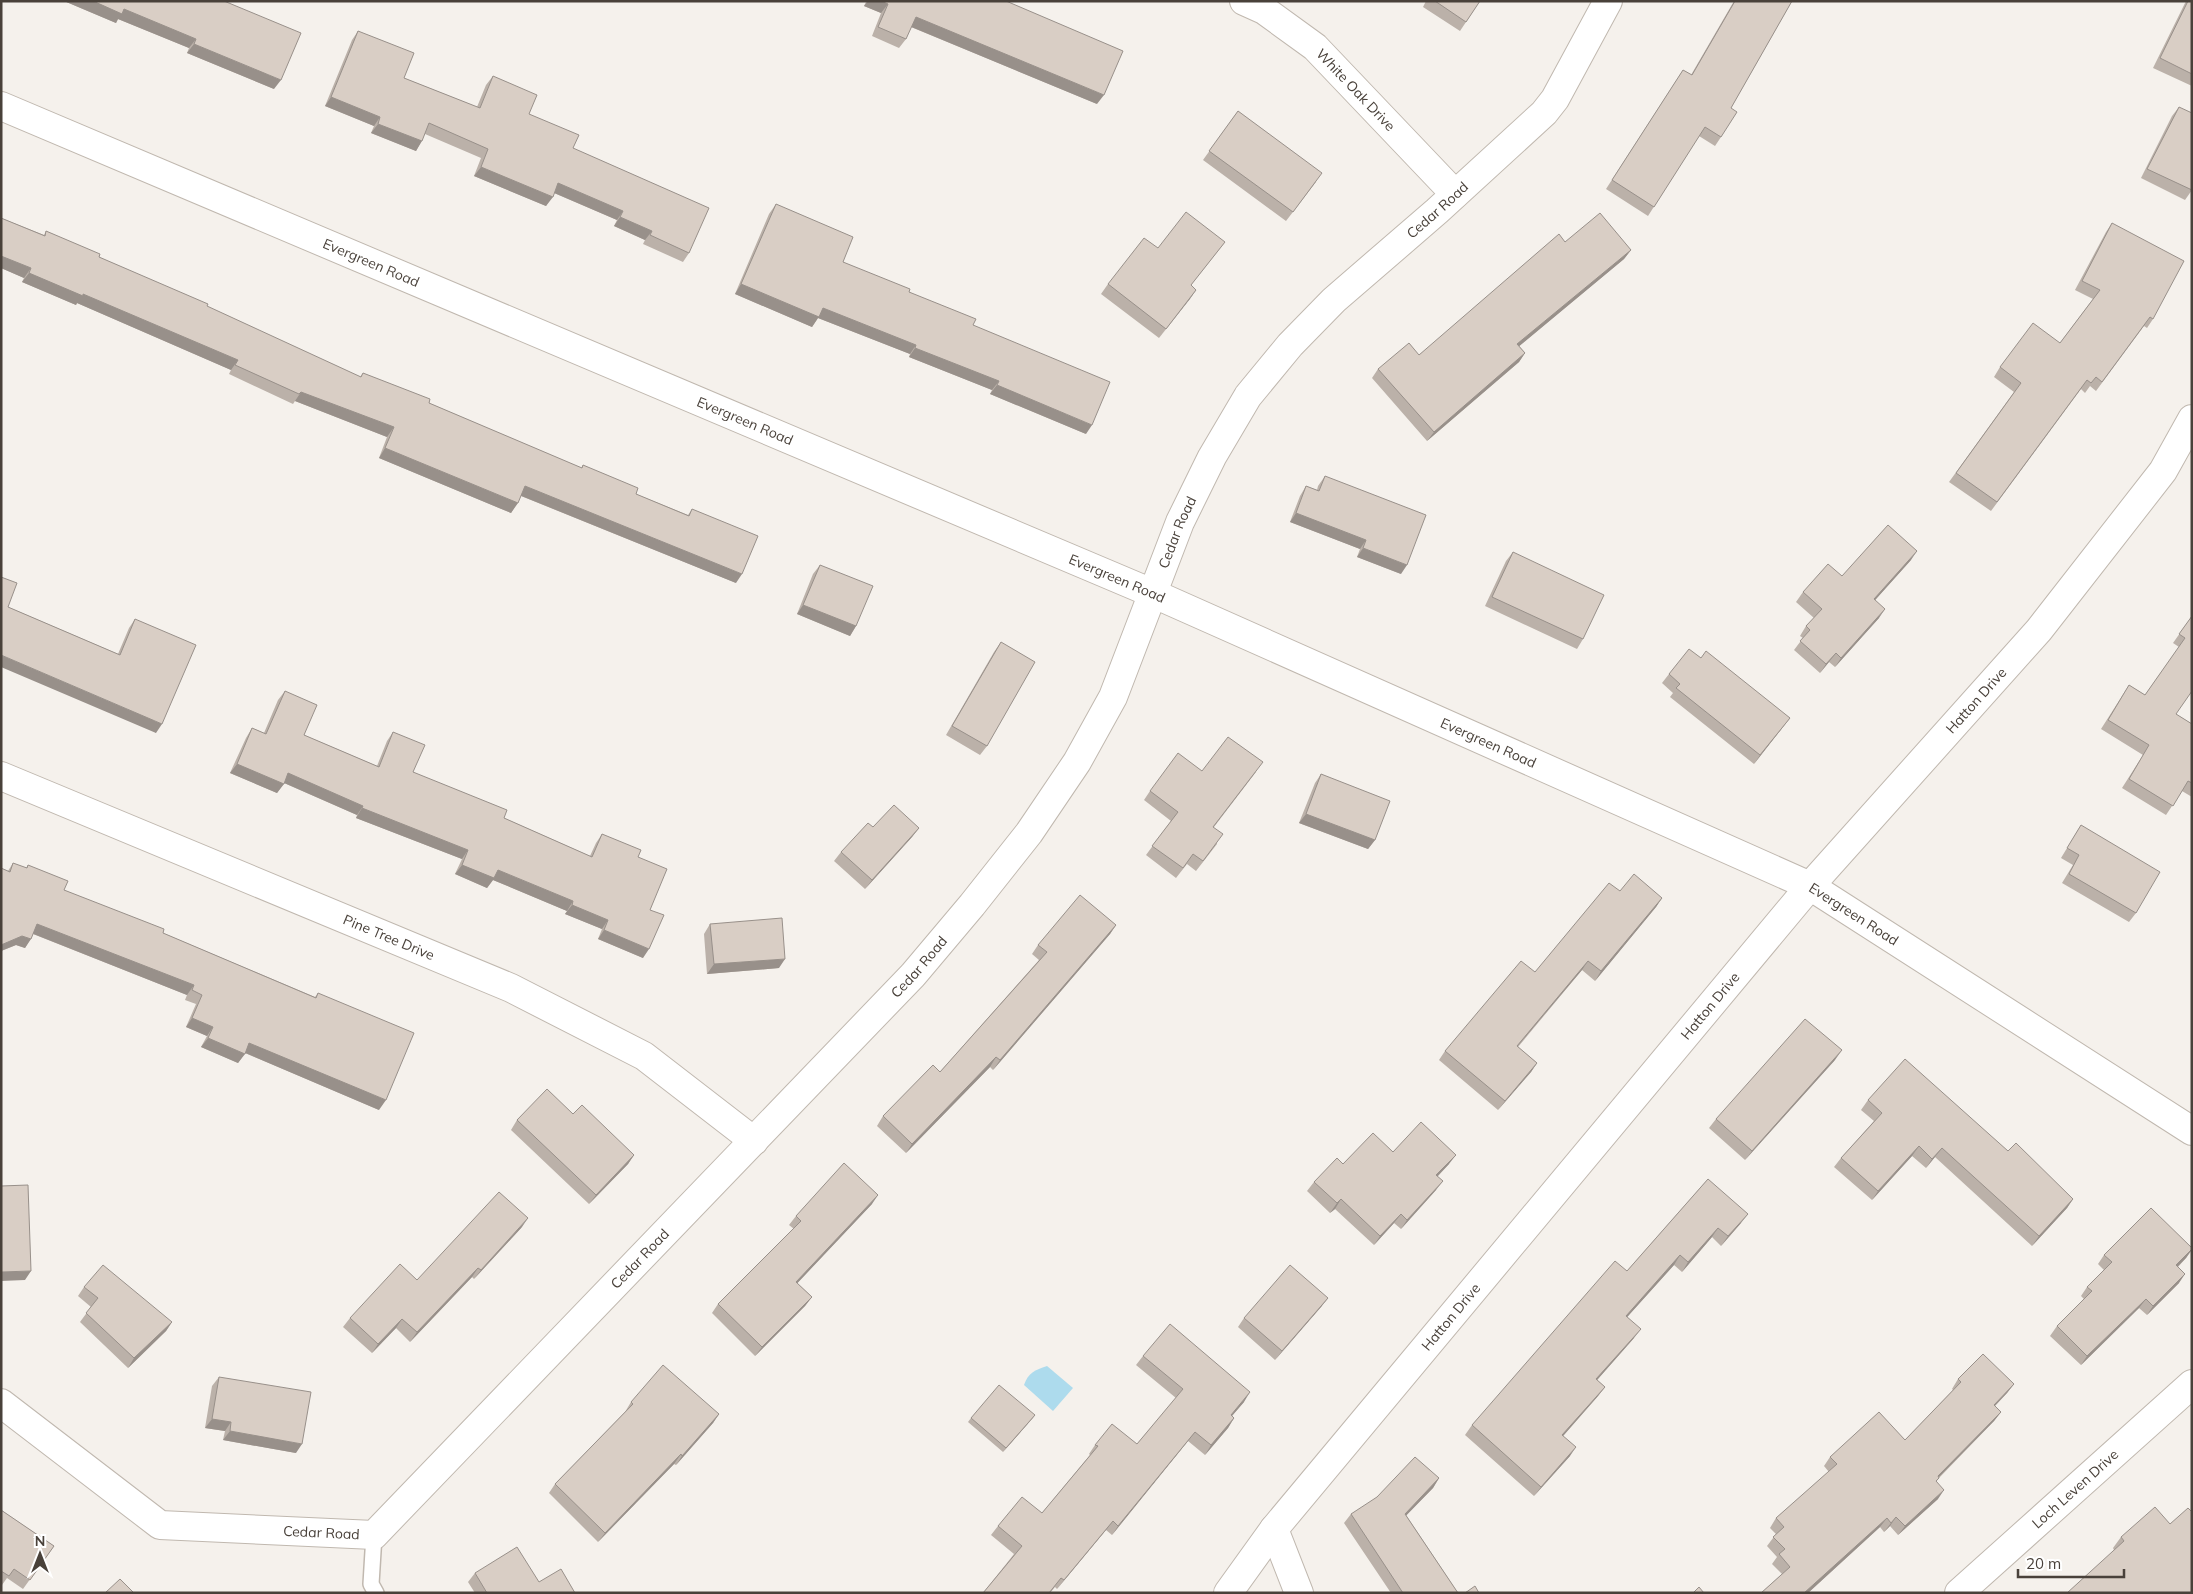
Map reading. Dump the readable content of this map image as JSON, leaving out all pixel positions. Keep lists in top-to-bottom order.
{
  "streets": {
    "street": [
      "White Oak Drive",
      "Cedar Road",
      "Evergreen Road",
      "Hatton Drive",
      "Pine Tree Drive",
      "Loch Leven Drive"
    ]
  },
  "crossings": [
    ["White Oak Drive", "Cedar Road"],
    ["Cedar Road", "Evergreen Road"],
    ["Cedar Road", "Pine Tree Drive"],
    ["Evergreen Road", "Hatton Drive"]
  ],
  "scale_bar": "20 m",
  "north": "top"
}
